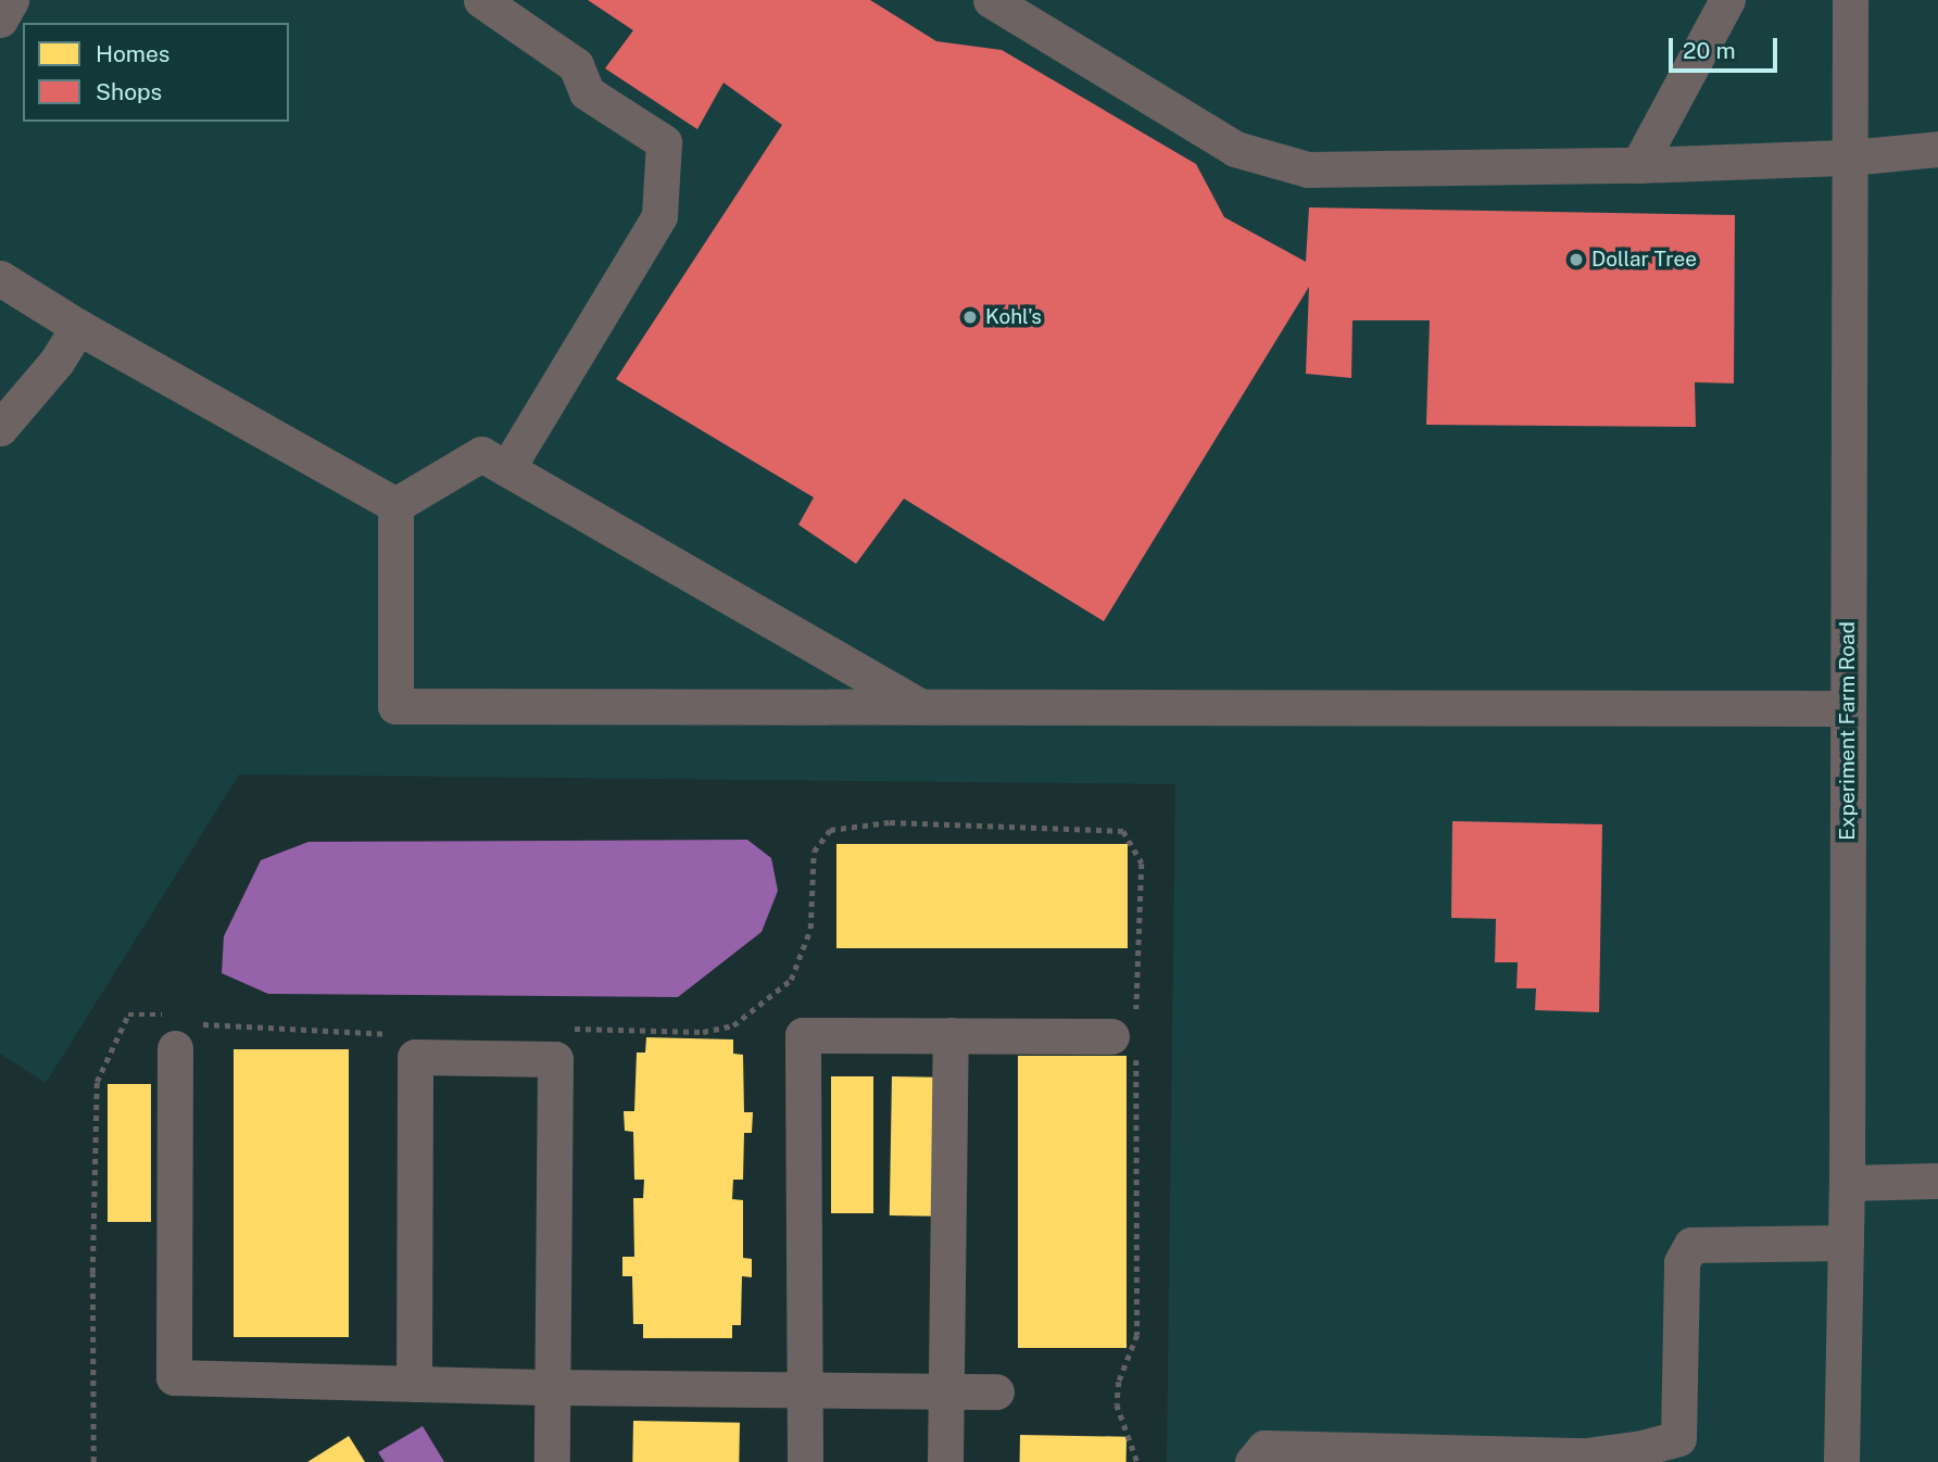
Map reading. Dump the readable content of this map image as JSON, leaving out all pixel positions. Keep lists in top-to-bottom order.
{
  "streets": {
    "street": ["Experiment Farm Road"]
  },
  "places": ["Dollar Tree", "Kohl's"],
  "legend": ["Homes", "Shops"],
  "scale_bar": "20 m"
}
